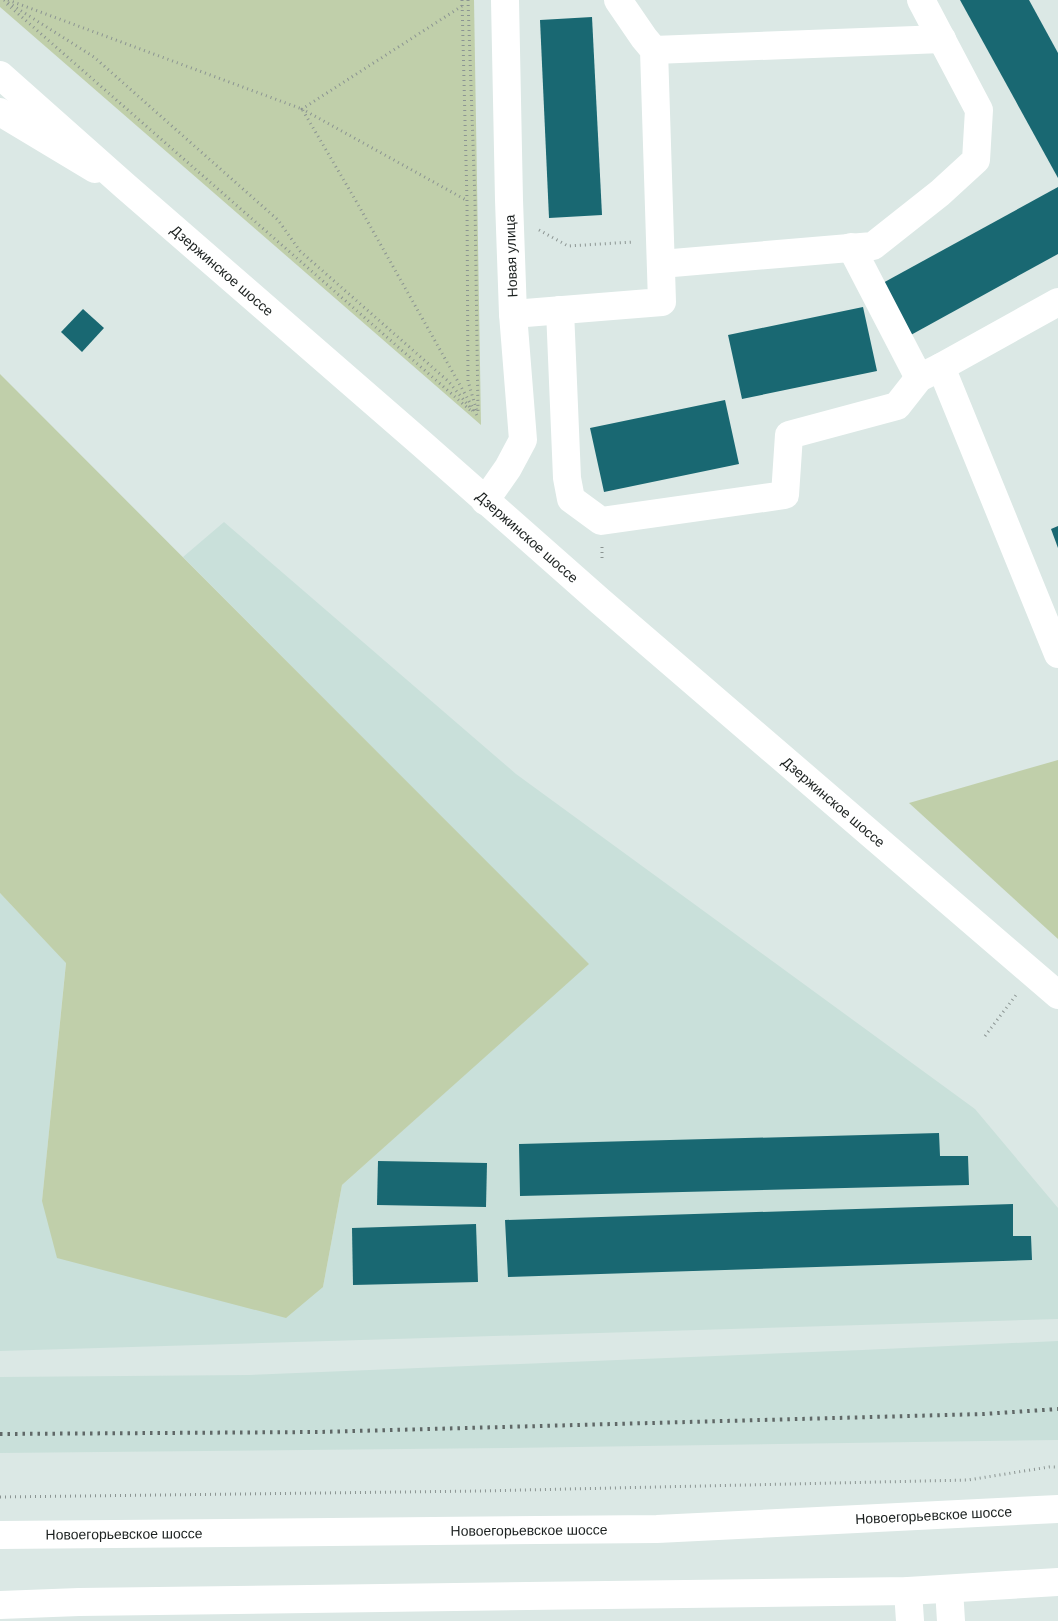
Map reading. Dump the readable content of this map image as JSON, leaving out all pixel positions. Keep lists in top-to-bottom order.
{
  "streets": {
    "main road": ["Новая улица", "Дзержинское шоссе", "Новоегорьевское шоссе"]
  },
  "crossings": [
    ["Новая улица", "Дзержинское шоссе"]
  ]
}
